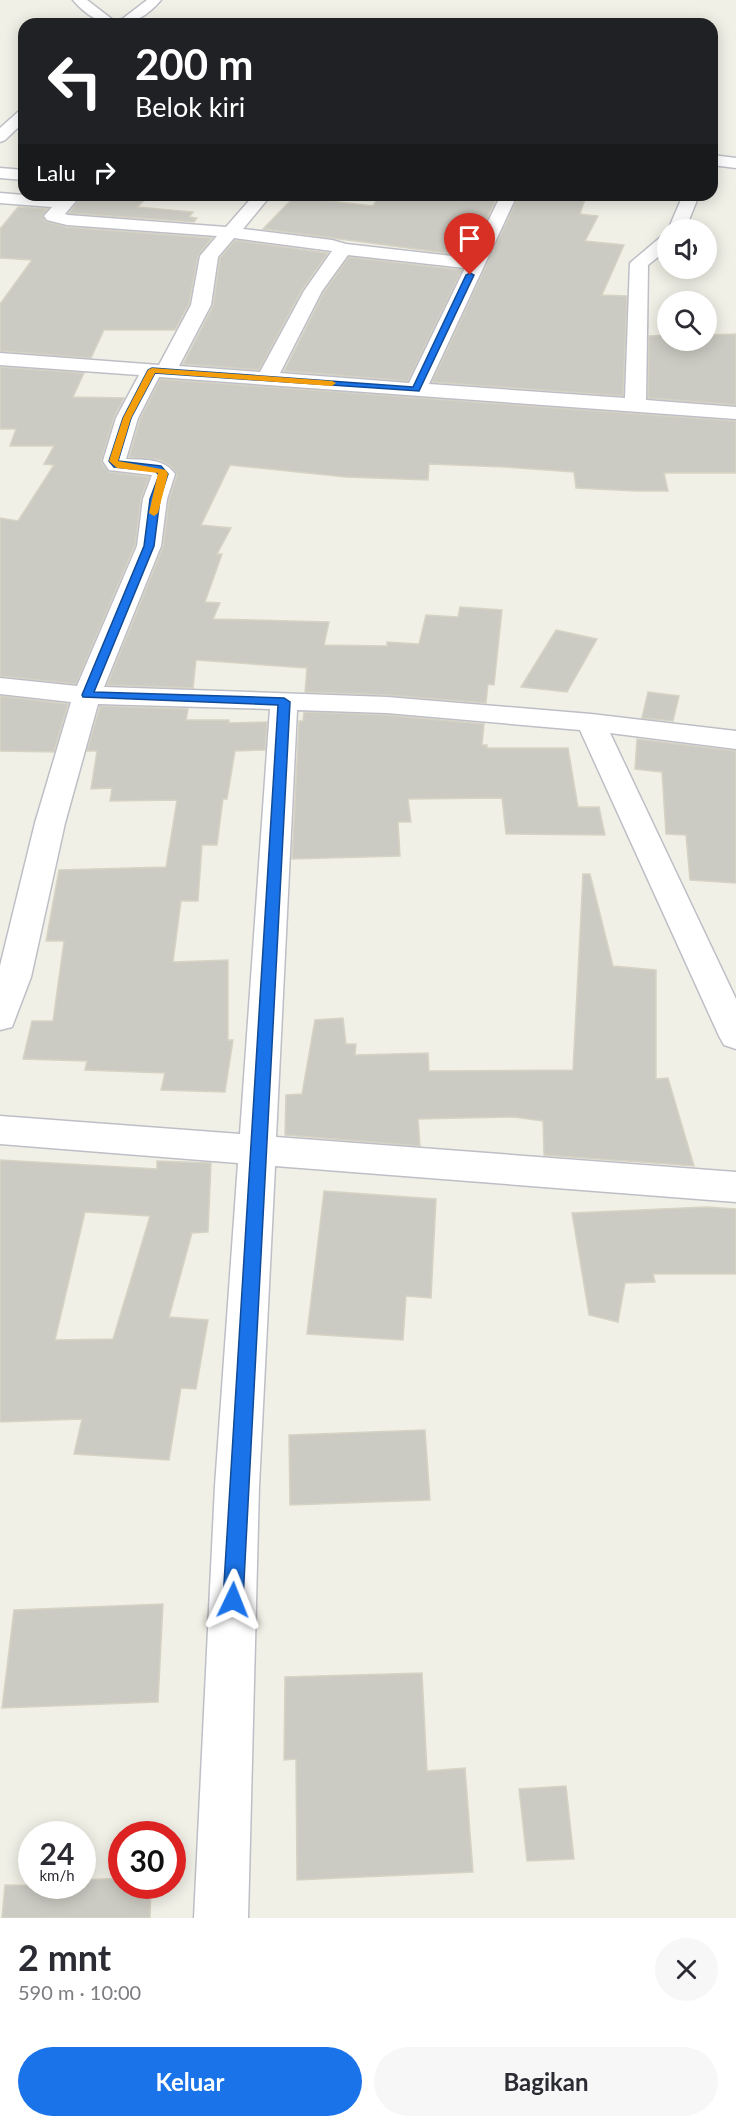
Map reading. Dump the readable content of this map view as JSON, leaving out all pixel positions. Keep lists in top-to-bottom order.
{
  "page": {
    "turn": ["200 m", "Belok kiri"],
    "then": "Lalu",
    "speed": "24 km/h",
    "limit": "30",
    "heading": ["2 mnt", "590 m · 10:00"],
    "buttons": ["Keluar", "Bagikan"]
  }
}
